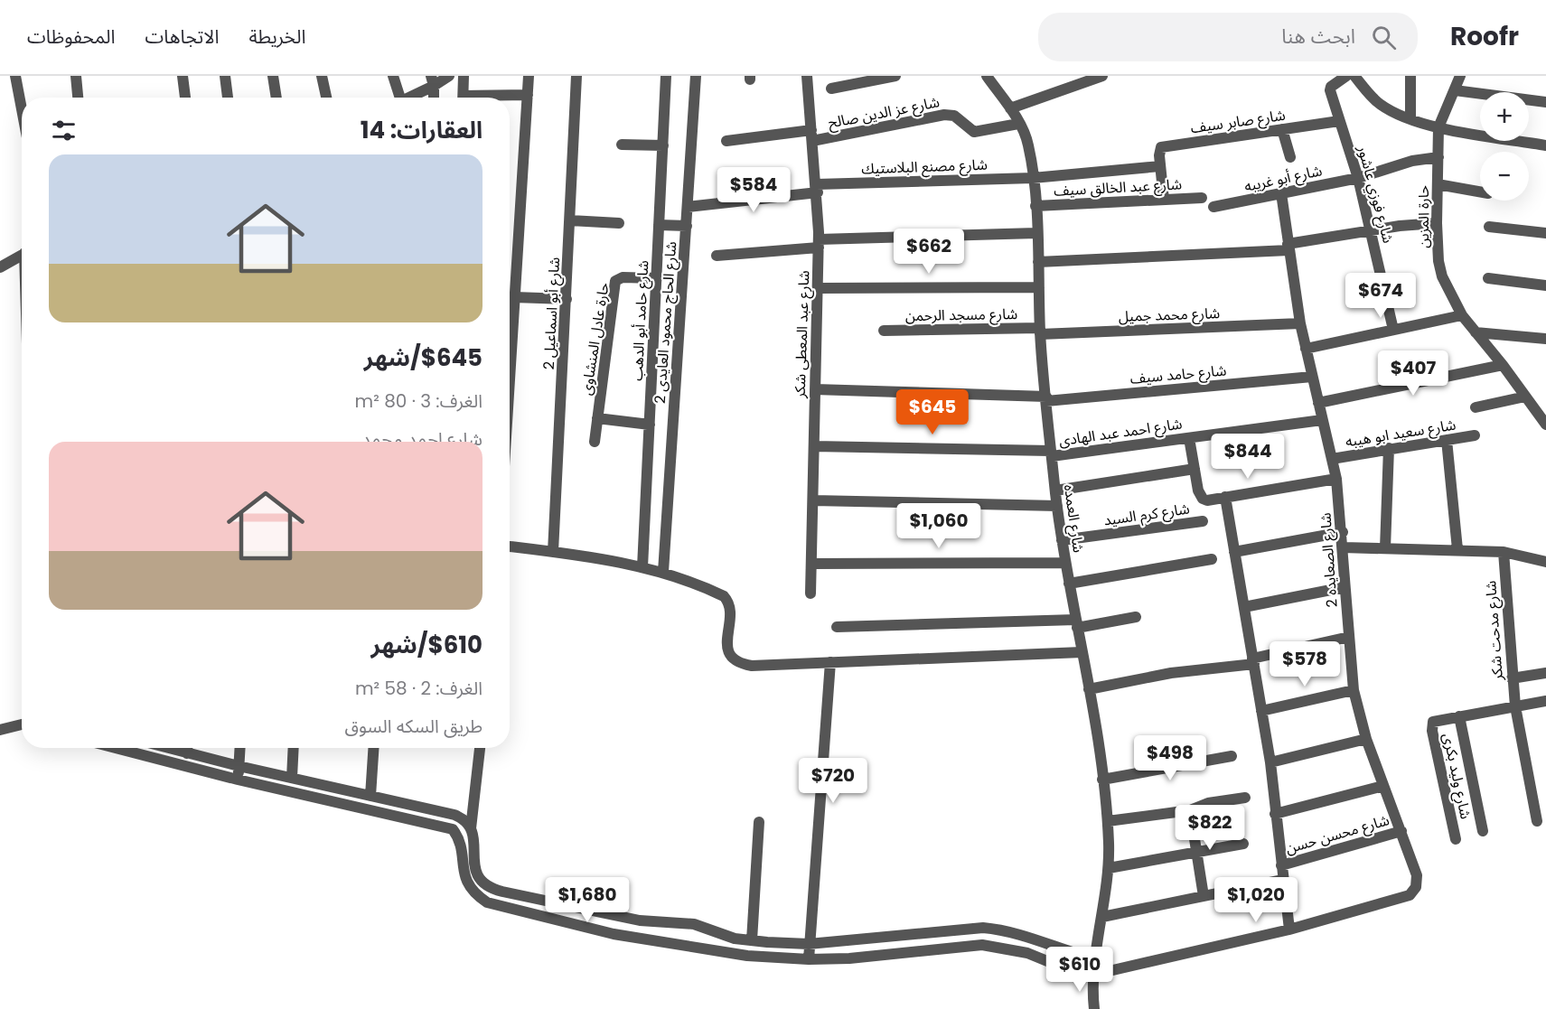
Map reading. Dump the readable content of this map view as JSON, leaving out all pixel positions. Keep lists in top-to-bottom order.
{
  "streets": {
    "street": [
      "شارع عز الدين صالح",
      "شارع صابر سيف",
      "شارع مصنع البلاستيك",
      "شارع أبو غريبه",
      "شارع عبد الخالق سيف",
      "شارع فوزي عاشور",
      "حارة المزين",
      "شارع أبو اسماعيل 2",
      "شارع مسجد الرحمن",
      "شارع محمد جميل",
      "شارع حامد أبو الدهب",
      "شارع الحاج محمود العايدى 2",
      "شارع عبد المعطى شكر",
      "حارة عادل المنشاوى",
      "شارع حامد سيف",
      "شارع احمد عبد الهادى",
      "شارع سعيد ابو هيبه",
      "شارع كرم السيد",
      "شارع العمده",
      "شارع الصعايده 2",
      "شارع مدحت شكر",
      "شارع وليد بكرى",
      "شارع محسن حسن"
    ]
  },
  "crossings": [
    ["شارع عز الدين صالح", "شارع عبد المعطى شكر"],
    ["شارع عز الدين صالح", "شارع العمده"],
    ["شارع صابر سيف", "شارع عبد الخالق سيف"],
    ["شارع صابر سيف", "شارع فوزي عاشور"],
    ["شارع مصنع البلاستيك", "شارع الحاج محمود العايدى 2"],
    ["شارع مصنع البلاستيك", "شارع عبد المعطى شكر"],
    ["شارع مصنع البلاستيك", "شارع العمده"],
    ["شارع أبو غريبه", "شارع فوزي عاشور"],
    ["شارع أبو غريبه", "حارة المزين"],
    ["شارع أبو غريبه", "شارع الصعايده 2"],
    ["شارع عبد الخالق سيف", "شارع العمده"],
    ["شارع مسجد الرحمن", "شارع محمد جميل"],
    ["شارع مسجد الرحمن", "شارع العمده"],
    ["شارع محمد جميل", "شارع العمده"],
    ["شارع محمد جميل", "شارع الصعايده 2"],
    ["شارع حامد أبو الدهب", "حارة عادل المنشاوى"],
    ["شارع عبد المعطى شكر", "شارع حامد سيف"],
    ["شارع عبد المعطى شكر", "شارع احمد عبد الهادى"],
    ["شارع حامد سيف", "شارع العمده"],
    ["شارع حامد سيف", "شارع الصعايده 2"],
    ["شارع احمد عبد الهادى", "شارع العمده"],
    ["شارع احمد عبد الهادى", "شارع الصعايده 2"],
    ["شارع سعيد ابو هيبه", "شارع الصعايده 2"],
    ["شارع كرم السيد", "شارع العمده"],
    ["شارع العمده", "شارع الصعايده 2"],
    ["شارع الصعايده 2", "شارع محسن حسن"]
  ],
  "page": {
    "header": "Roofr",
    "search": "ابحث هنا",
    "nav": ["الخريطة", "الاتجاهات", "المحفوظات"],
    "map_buttons": ["+", "−"],
    "heading": "العقارات: 14",
    "list": [
      {
        "name": "$645/شهر",
        "note": "الغرف: 3 · 80 m² · شارع احمد محمد"
      },
      {
        "name": "$610/شهر",
        "note": "الغرف: 2 · 58 m² · طريق السكه السوق"
      }
    ],
    "price": [
      "$584",
      "$662",
      "$674",
      "$407",
      "$645",
      "$844",
      "$1,060",
      "$578",
      "$498",
      "$720",
      "$822",
      "$1,680",
      "$1,020",
      "$610"
    ]
  }
}
